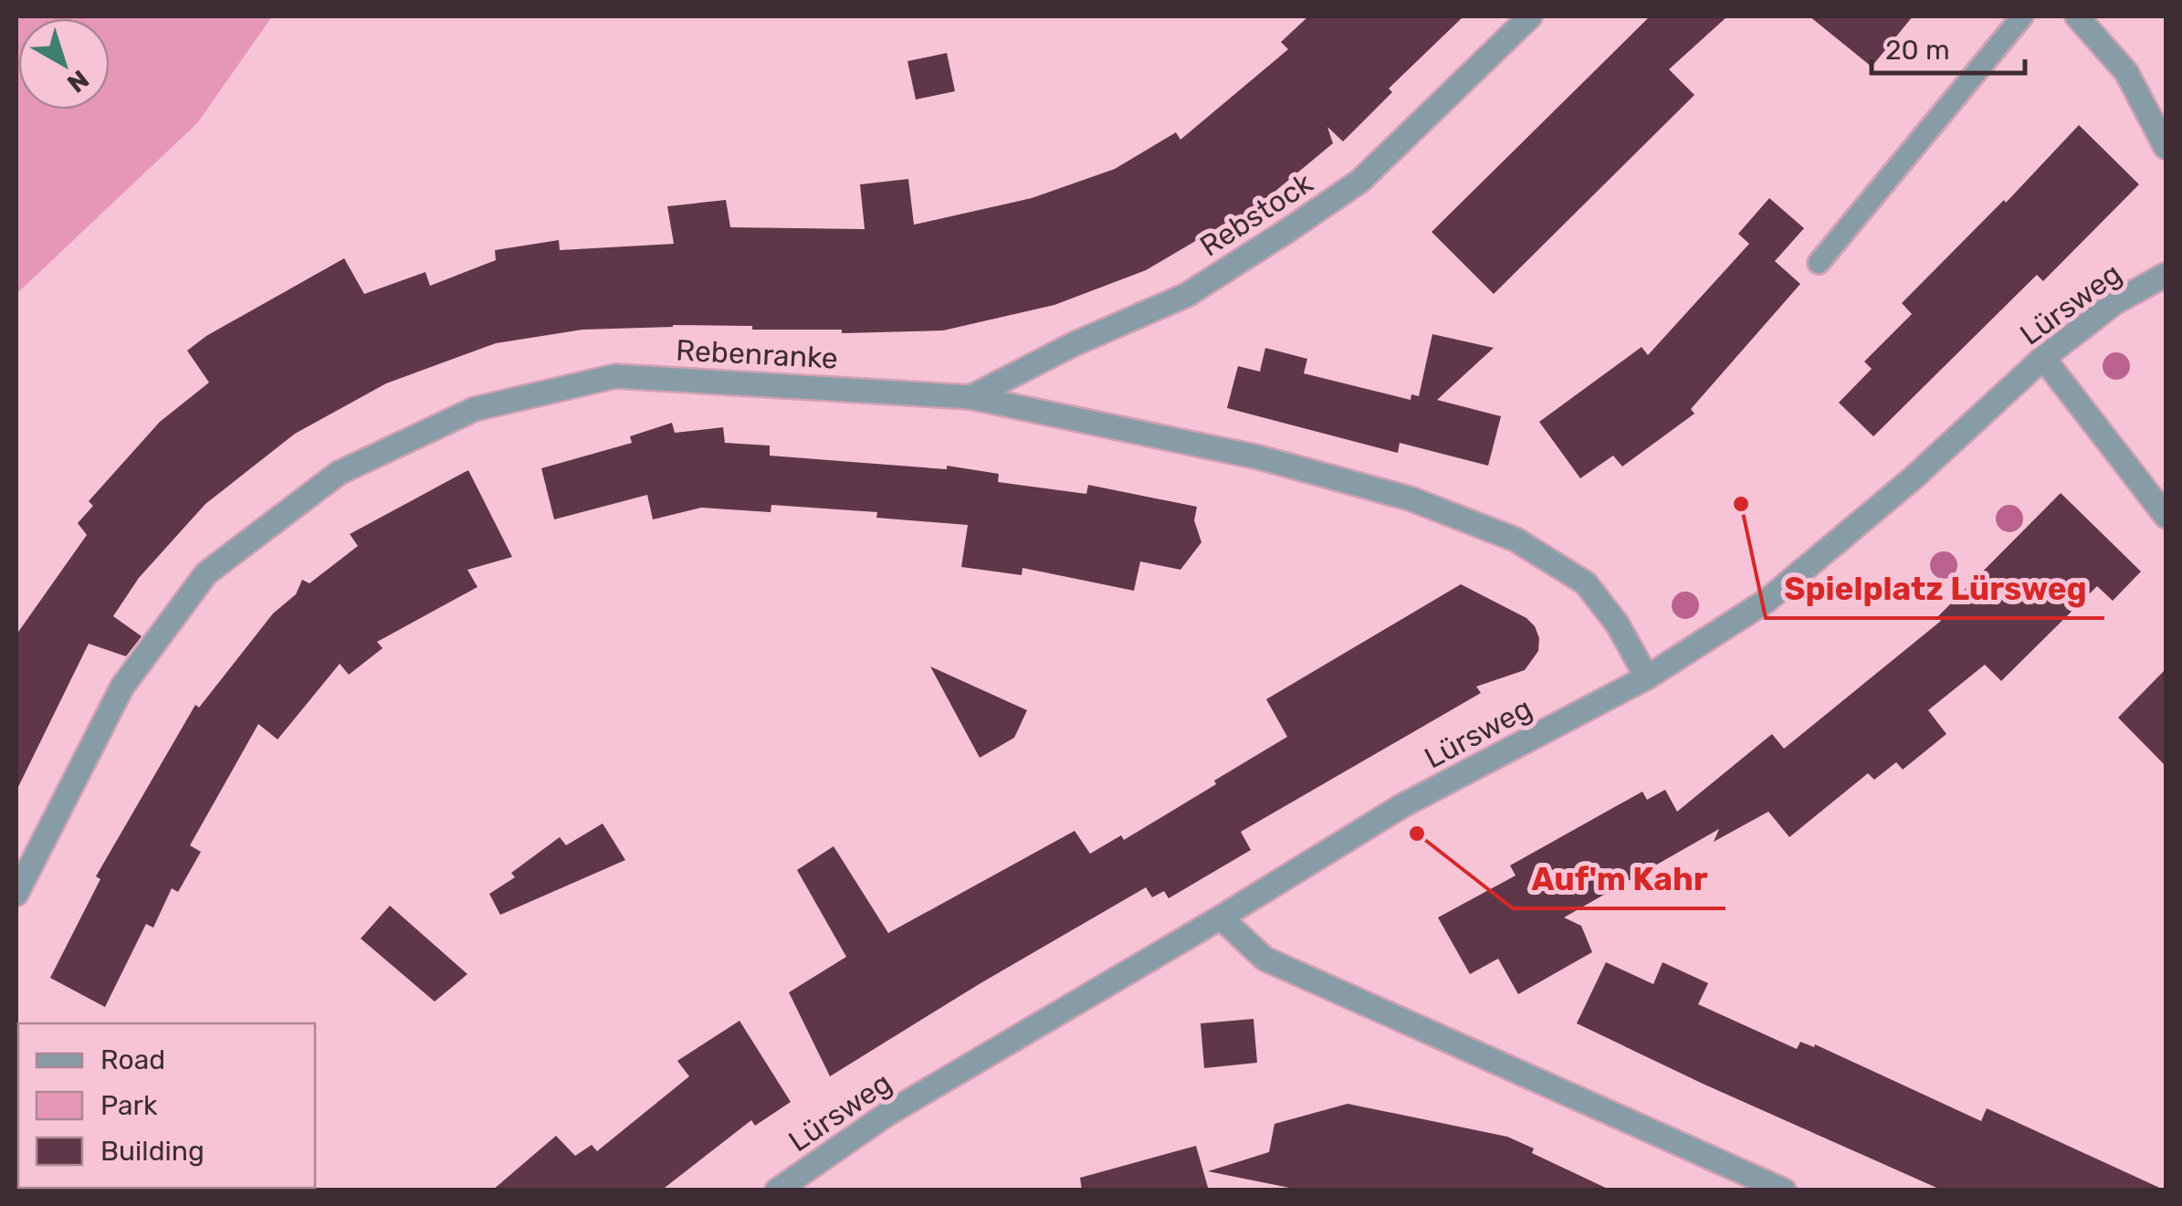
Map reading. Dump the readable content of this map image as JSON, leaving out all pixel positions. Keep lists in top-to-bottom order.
{
  "streets": {
    "street": ["Rebstock", "Lürsweg", "Rebenranke"]
  },
  "crossings": [
    ["Rebstock", "Rebenranke"],
    ["Lürsweg", "Rebenranke"]
  ],
  "places": ["Spielplatz Lürsweg", "Auf'm Kahr"],
  "legend": ["Road", "Park", "Building"],
  "scale_bar": "20 m",
  "north": "bottom right"
}
